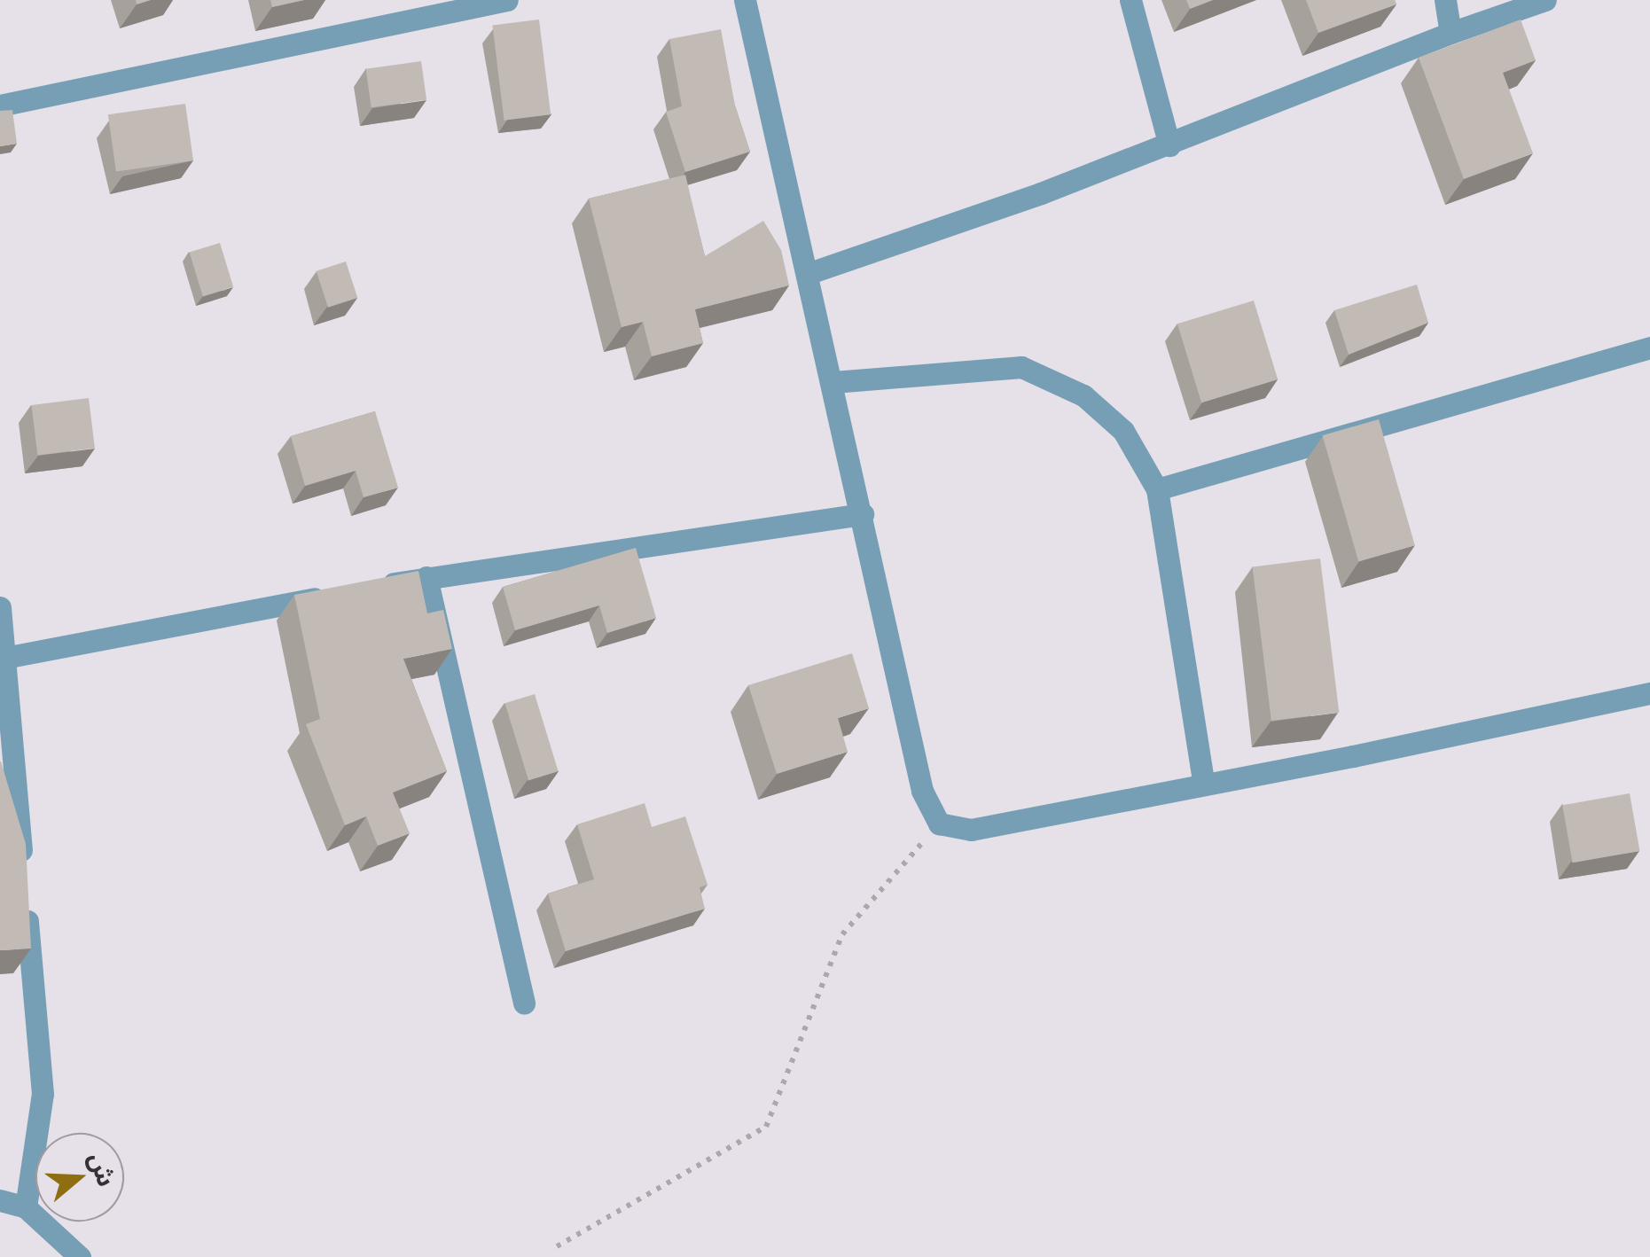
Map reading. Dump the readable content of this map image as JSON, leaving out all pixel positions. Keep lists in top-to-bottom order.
{
  "north": "right"
}
